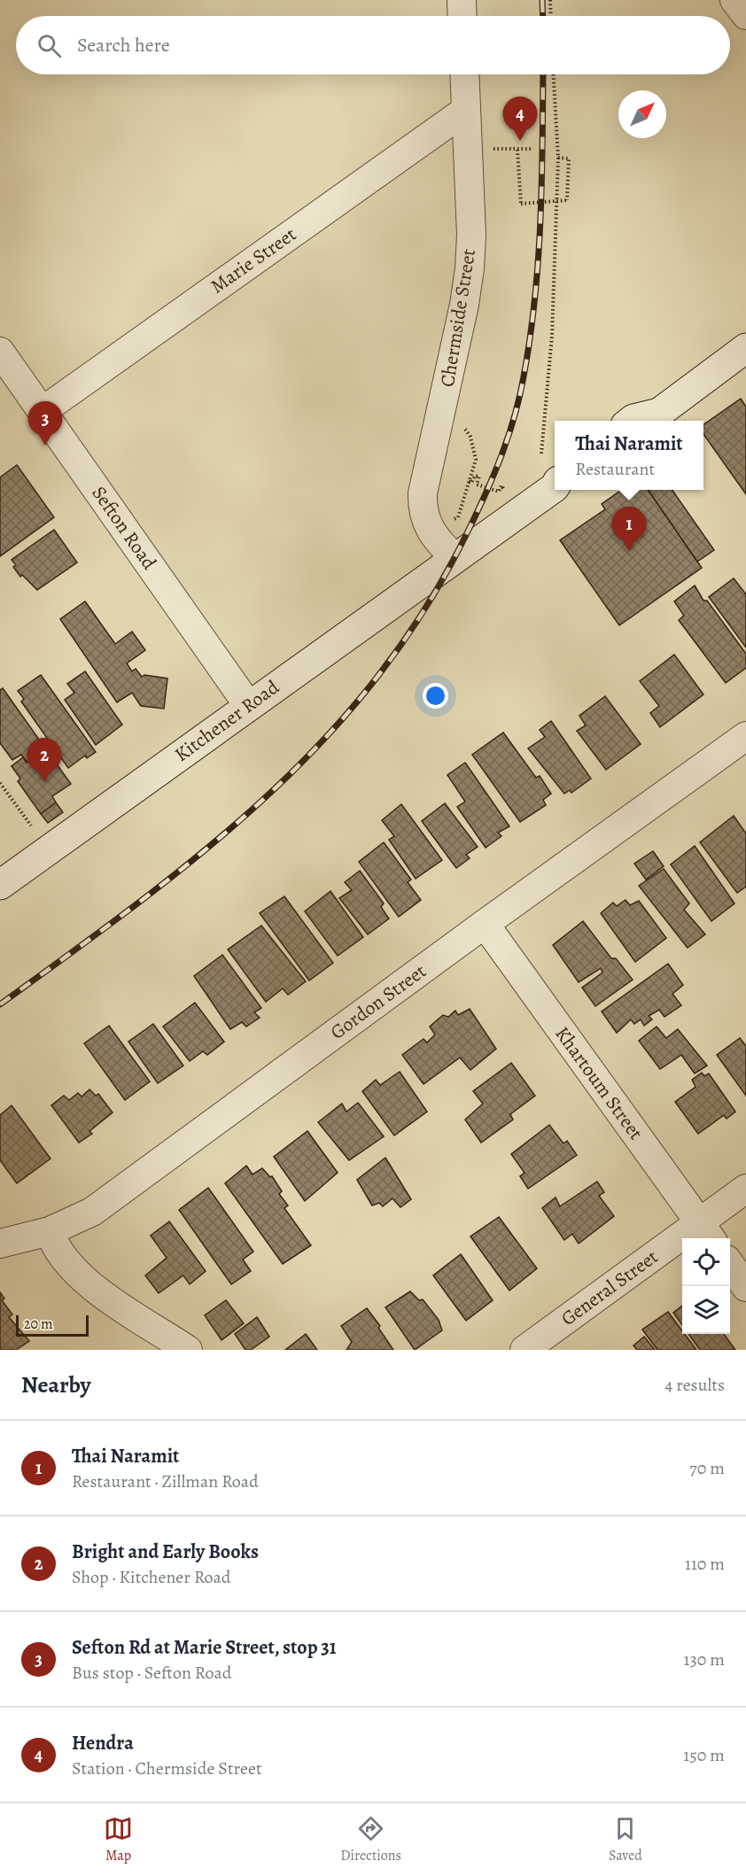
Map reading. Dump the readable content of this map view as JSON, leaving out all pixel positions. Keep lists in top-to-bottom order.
{
  "streets": {
    "main road": ["Kitchener Road"],
    "street": [
      "Marie Street",
      "Chermside Street",
      "Sefton Road",
      "Gordon Street",
      "Khartoum Street",
      "General Street"
    ]
  },
  "crossings": [
    ["Marie Street", "Chermside Street"],
    ["Marie Street", "Sefton Road"],
    ["Chermside Street", "Kitchener Road"],
    ["Sefton Road", "Kitchener Road"],
    ["Gordon Street", "Khartoum Street"],
    ["Khartoum Street", "General Street"]
  ],
  "scale_bar": "20 m",
  "north": "top right",
  "page": {
    "search": "Search here",
    "pins": [
      "4",
      "3",
      "1",
      "2"
    ],
    "popup": ["Thai Naramit", "Restaurant"],
    "scale": "20 m",
    "heading": ["Nearby", "4 results"],
    "list": [
      {
        "mark": "1",
        "name": "Thai Naramit",
        "note": "Restaurant · Zillman Road",
        "value": "70 m"
      },
      {
        "mark": "2",
        "name": "Bright and Early Books",
        "note": "Shop · Kitchener Road",
        "value": "110 m"
      },
      {
        "mark": "3",
        "name": "Sefton Rd at Marie Street, stop 31",
        "note": "Bus stop · Sefton Road",
        "value": "130 m"
      },
      {
        "mark": "4",
        "name": "Hendra",
        "note": "Station · Chermside Street",
        "value": "150 m"
      }
    ],
    "nav": ["Map", "Directions", "Saved"]
  }
}
